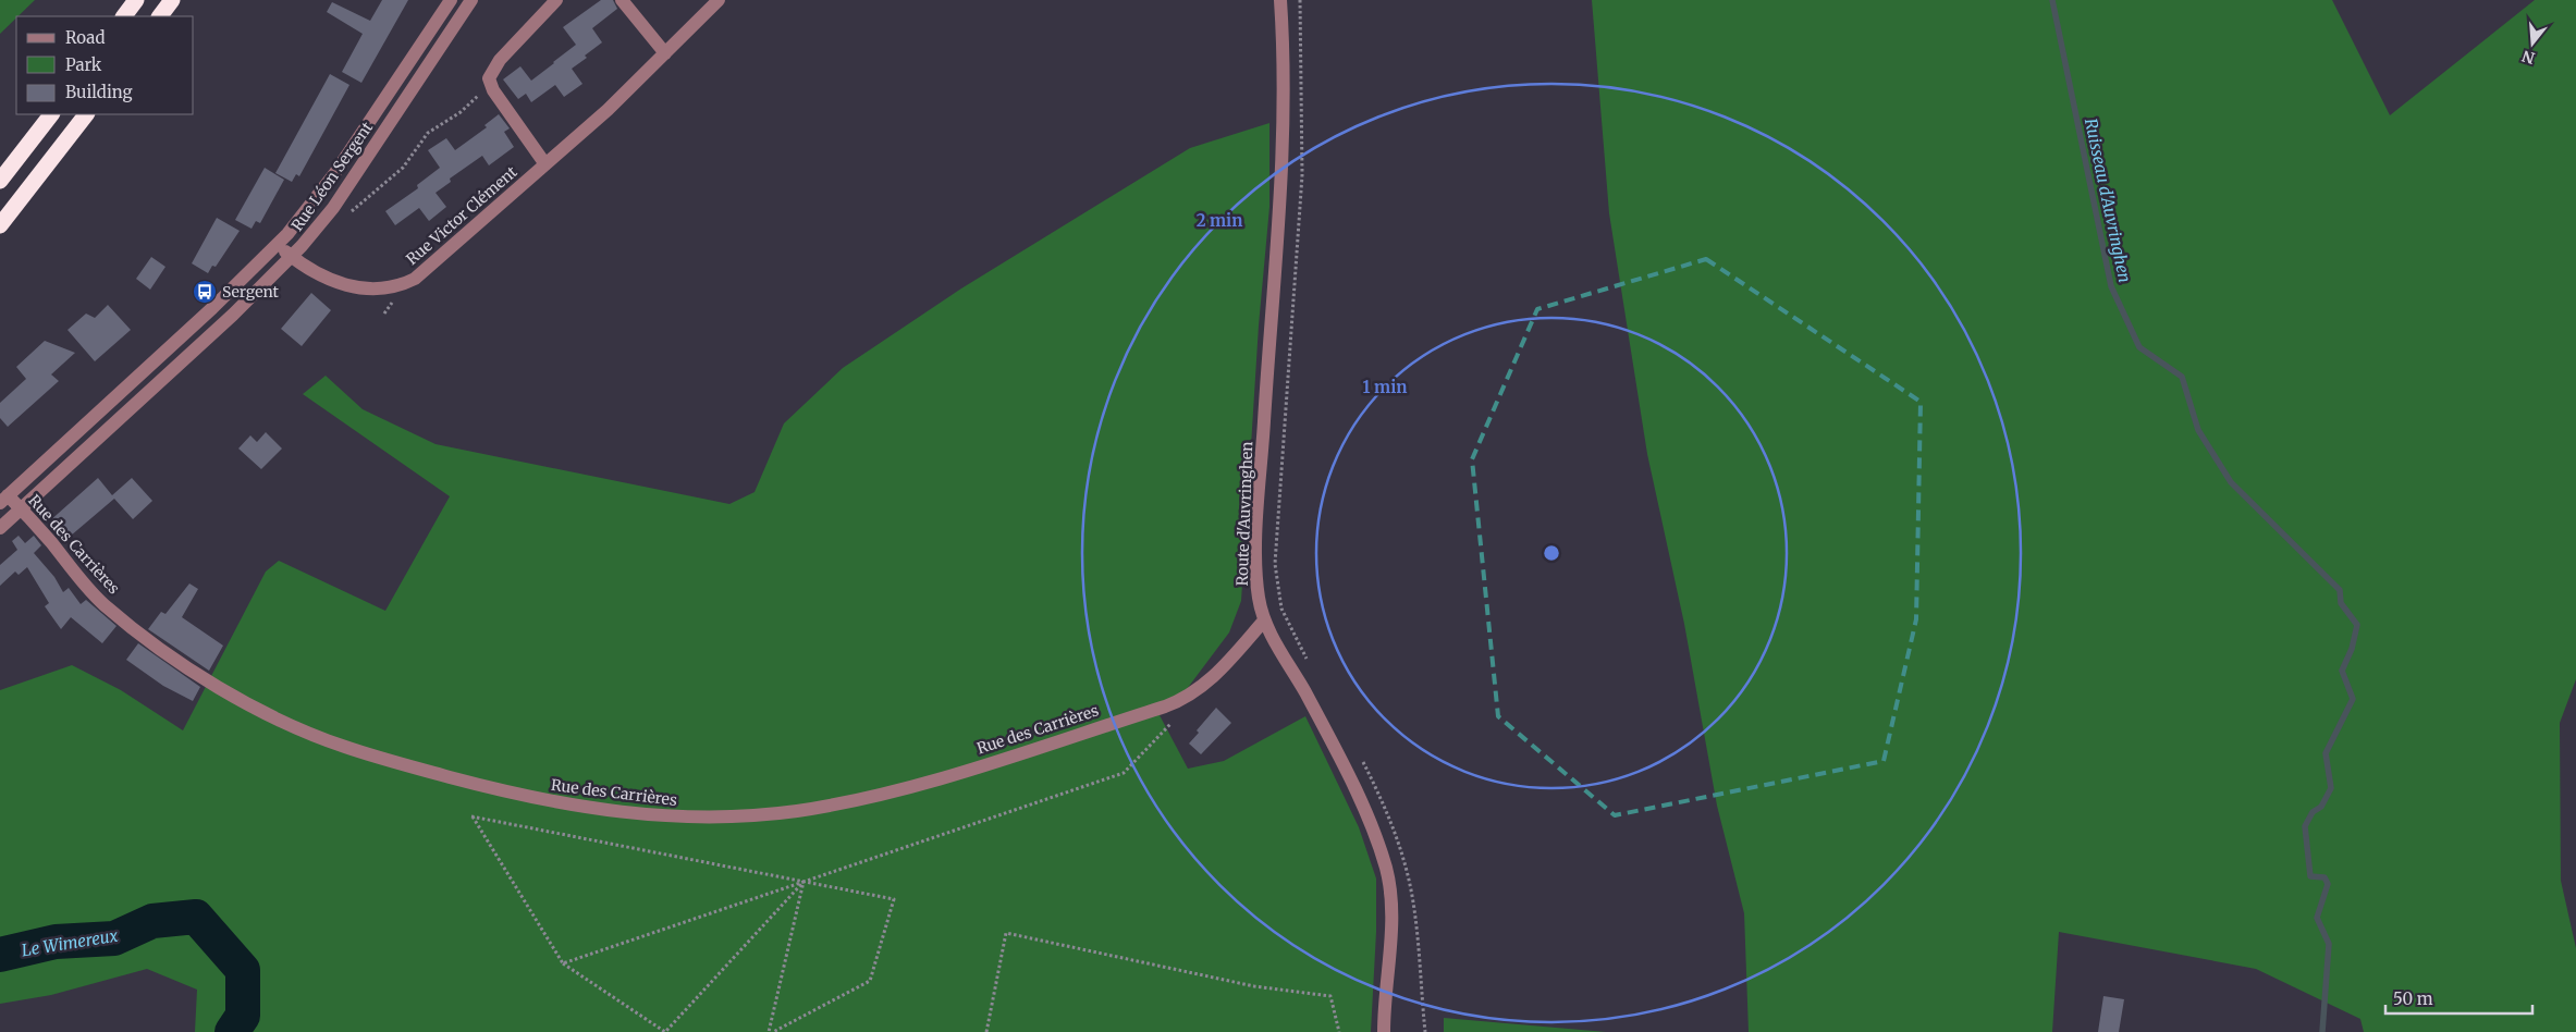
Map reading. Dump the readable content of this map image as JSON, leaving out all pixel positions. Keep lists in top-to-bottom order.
{
  "streets": {
    "street": [
      "Rue Léon Sergent",
      "Rue Victor Clément",
      "Route d'Auvringhen",
      "Rue des Carrières"
    ]
  },
  "crossings": [
    ["Rue Léon Sergent", "Rue Victor Clément"],
    ["Rue Léon Sergent", "Rue des Carrières"],
    ["Route d'Auvringhen", "Rue des Carrières"]
  ],
  "water": ["Ruisseau d'Auvringhen", "Le Wimereux"],
  "places": {
    "bus stop": ["Sergent"]
  },
  "legend": ["Road", "Park", "Building"],
  "scale_bar": "50 m",
  "north": "bottom",
  "rings": ["2 min", "1 min"]
}
